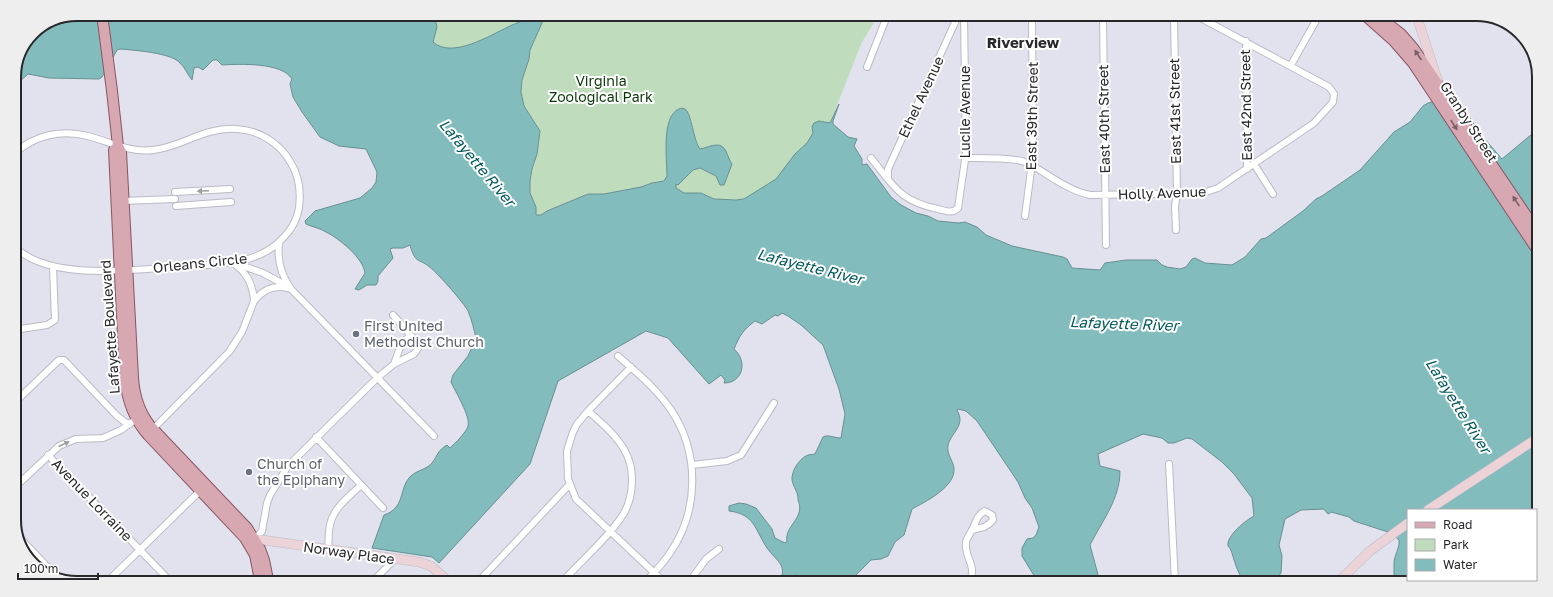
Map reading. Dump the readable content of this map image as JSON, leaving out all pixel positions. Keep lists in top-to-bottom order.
{
  "streets": {
    "main road": ["Granby Street", "Lafayette Boulevard"],
    "street": [
      "Ethel Avenue",
      "East 42nd Street",
      "East 41st Street",
      "Lucile Avenue",
      "East 39th Street",
      "East 40th Street",
      "Holly Avenue",
      "Orleans Circle",
      "Avenue Lorraine",
      "Norway Place"
    ]
  },
  "crossings": [
    ["Ethel Avenue", "Lucile Avenue"],
    ["East 42nd Street", "Holly Avenue"],
    ["East 41st Street", "Holly Avenue"],
    ["Lucile Avenue", "Holly Avenue"],
    ["East 39th Street", "Holly Avenue"],
    ["East 40th Street", "Holly Avenue"],
    ["Orleans Circle", "Lafayette Boulevard"],
    ["Lafayette Boulevard", "Norway Place"]
  ],
  "districts": ["Riverview"],
  "water": ["Lafayette River"],
  "parks": ["Virginia Zoological Park"],
  "places": ["First United Methodist Church", "Church of the Epiphany"],
  "legend": ["Road", "Park", "Water"],
  "scale_bar": "100 m"
}
